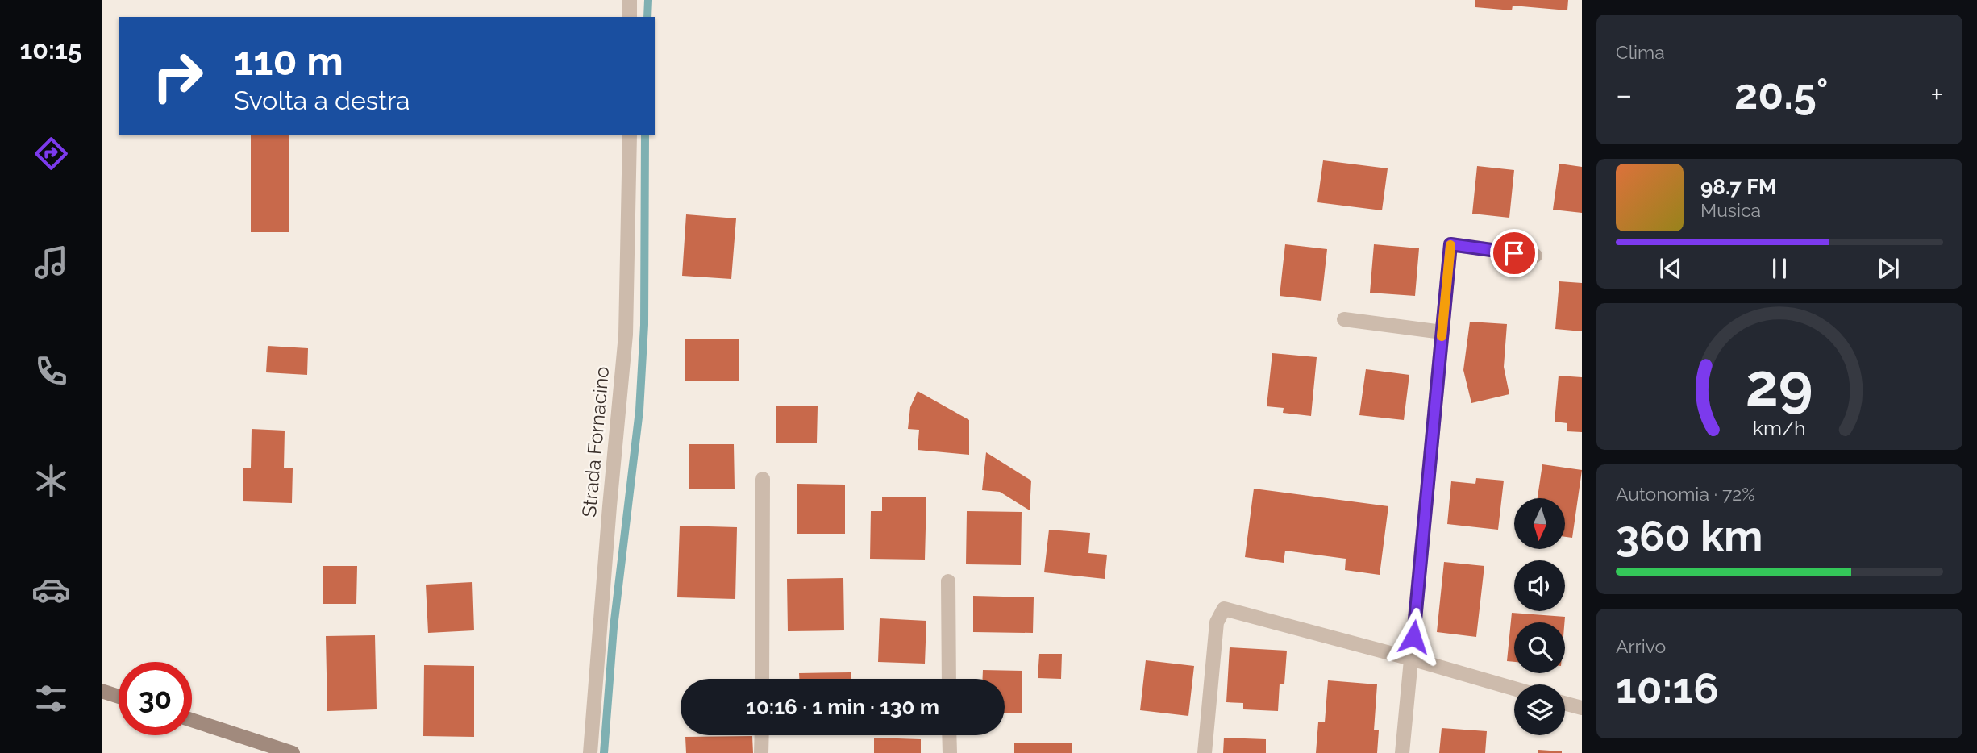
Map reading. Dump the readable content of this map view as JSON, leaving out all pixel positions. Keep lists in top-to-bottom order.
{
  "streets": {
    "street": ["Strada Fornacino"]
  },
  "north": "bottom",
  "page": {
    "tabs": "10:15",
    "tile": [
      "Clima",
      ["Autonomia · 72%", "360 km"],
      ["Arrivo", "10:16"]
    ],
    "turn": ["110 m", "Svolta a destra"],
    "heat": ["−", "20.5°", "+"],
    "song": ["98.7 FM", "Musica"],
    "limit": "30",
    "trip": "10:16 · 1 min · 130 m",
    "gauge": ["29", "km/h"]
  }
}
